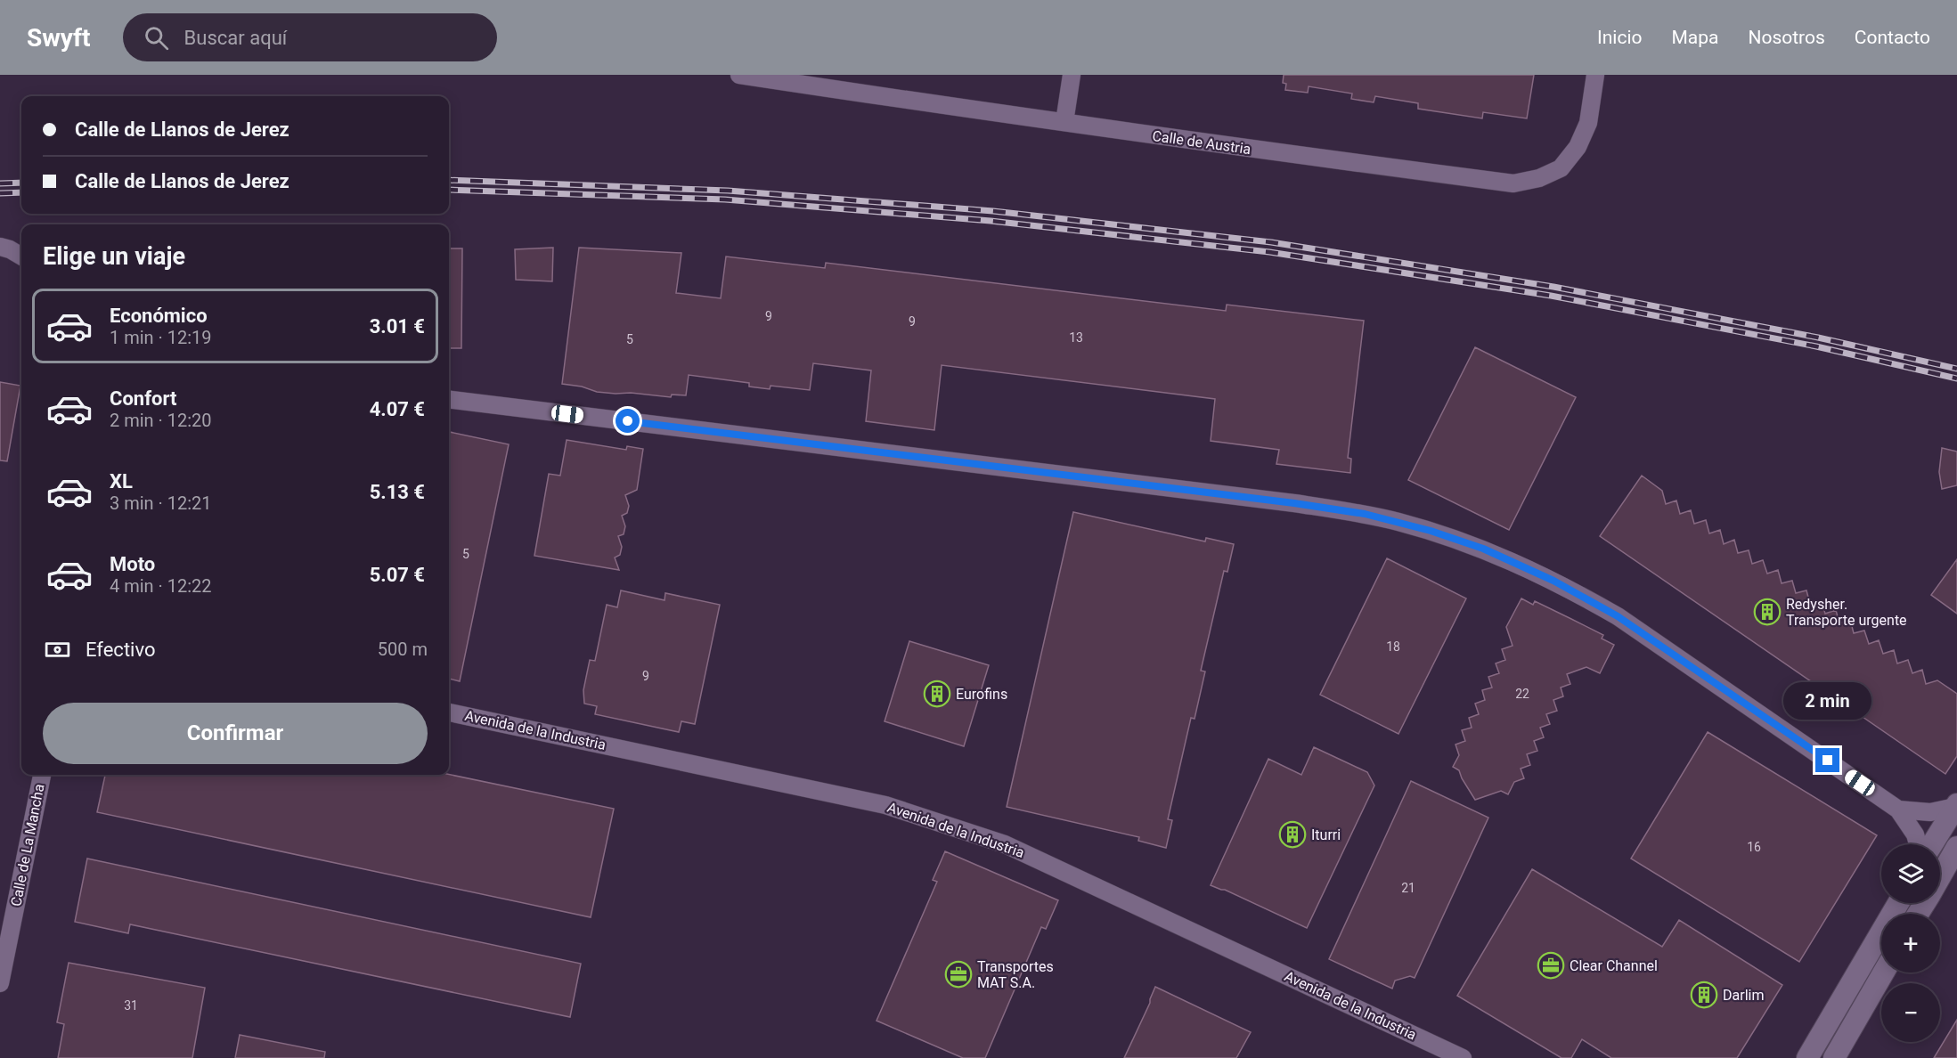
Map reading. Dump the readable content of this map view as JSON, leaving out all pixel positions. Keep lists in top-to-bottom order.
{
  "streets": {
    "street": ["Calle de Austria", "Avenida de la Industria", "Calle de La Mancha"]
  },
  "places": {
    "building": [
      "Redysher. Transporte urgente",
      "Eurofins",
      "Iturri",
      "Darlim"
    ],
    "office": ["Clear Channel", "Transportes MAT S.A."]
  },
  "house_numbers": [
    "9",
    "9",
    "13",
    "5",
    "5",
    "18",
    "9",
    "22",
    "16",
    "21",
    "31"
  ],
  "page": {
    "header": "Swyft",
    "search": "Buscar aquí",
    "nav": [
      "Inicio",
      "Mapa",
      "Nosotros",
      "Contacto"
    ],
    "banner": ["Calle de Llanos de Jerez", "Calle de Llanos de Jerez"],
    "heading": "Elige un viaje",
    "list": [
      {
        "name": "Económico",
        "note": "1 min · 12:19",
        "value": "3.01 €"
      },
      {
        "name": "Confort",
        "note": "2 min · 12:20",
        "value": "4.07 €"
      },
      {
        "name": "XL",
        "note": "3 min · 12:21",
        "value": "5.13 €"
      },
      {
        "name": "Moto",
        "note": "4 min · 12:22",
        "value": "5.07 €"
      }
    ],
    "pay": ["Efectivo", "500 m"],
    "bubble": "2 min",
    "buttons": "Confirmar",
    "map_buttons": ["+", "−"]
  }
}
